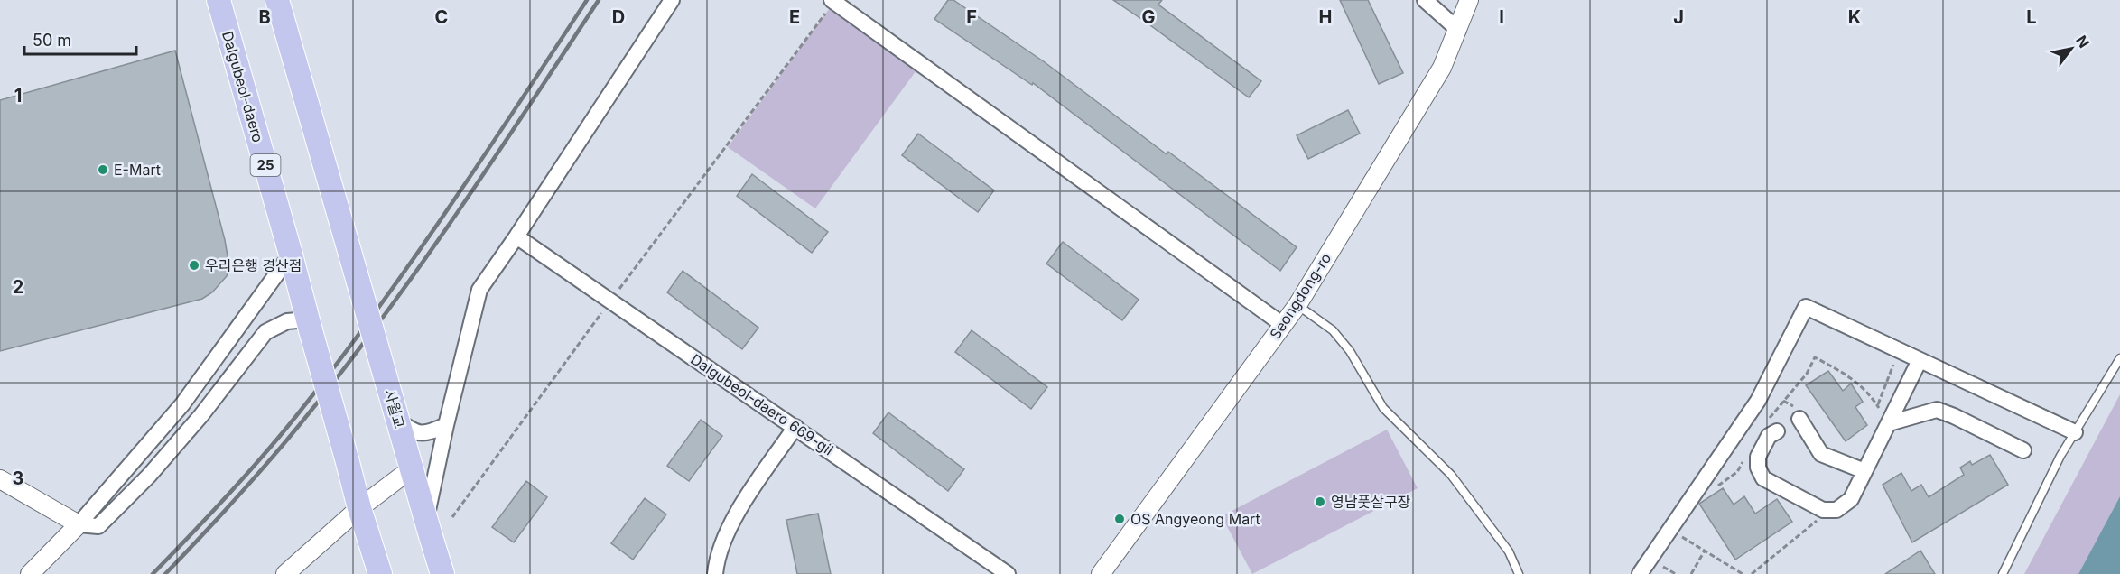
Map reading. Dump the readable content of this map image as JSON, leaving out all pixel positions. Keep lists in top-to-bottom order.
{
  "streets": {
    "main road": ["Dalgubeol-daero", "25", "사월교"],
    "street": ["Seongdong-ro", "Dalgubeol-daero 669-gil"]
  },
  "crossings": [
    ["Dalgubeol-daero", "25"]
  ],
  "places": [
    "E-Mart",
    "우리은행 경산점",
    "영남풋살구장",
    "OS Angyeong Mart"
  ],
  "scale_bar": "50 m",
  "north": "top right",
  "grid": {
    "columns": [
      "B",
      "C",
      "D",
      "E",
      "F",
      "G",
      "H",
      "I",
      "J",
      "K",
      "L"
    ],
    "rows": ["1", "2", "3"]
  }
}
